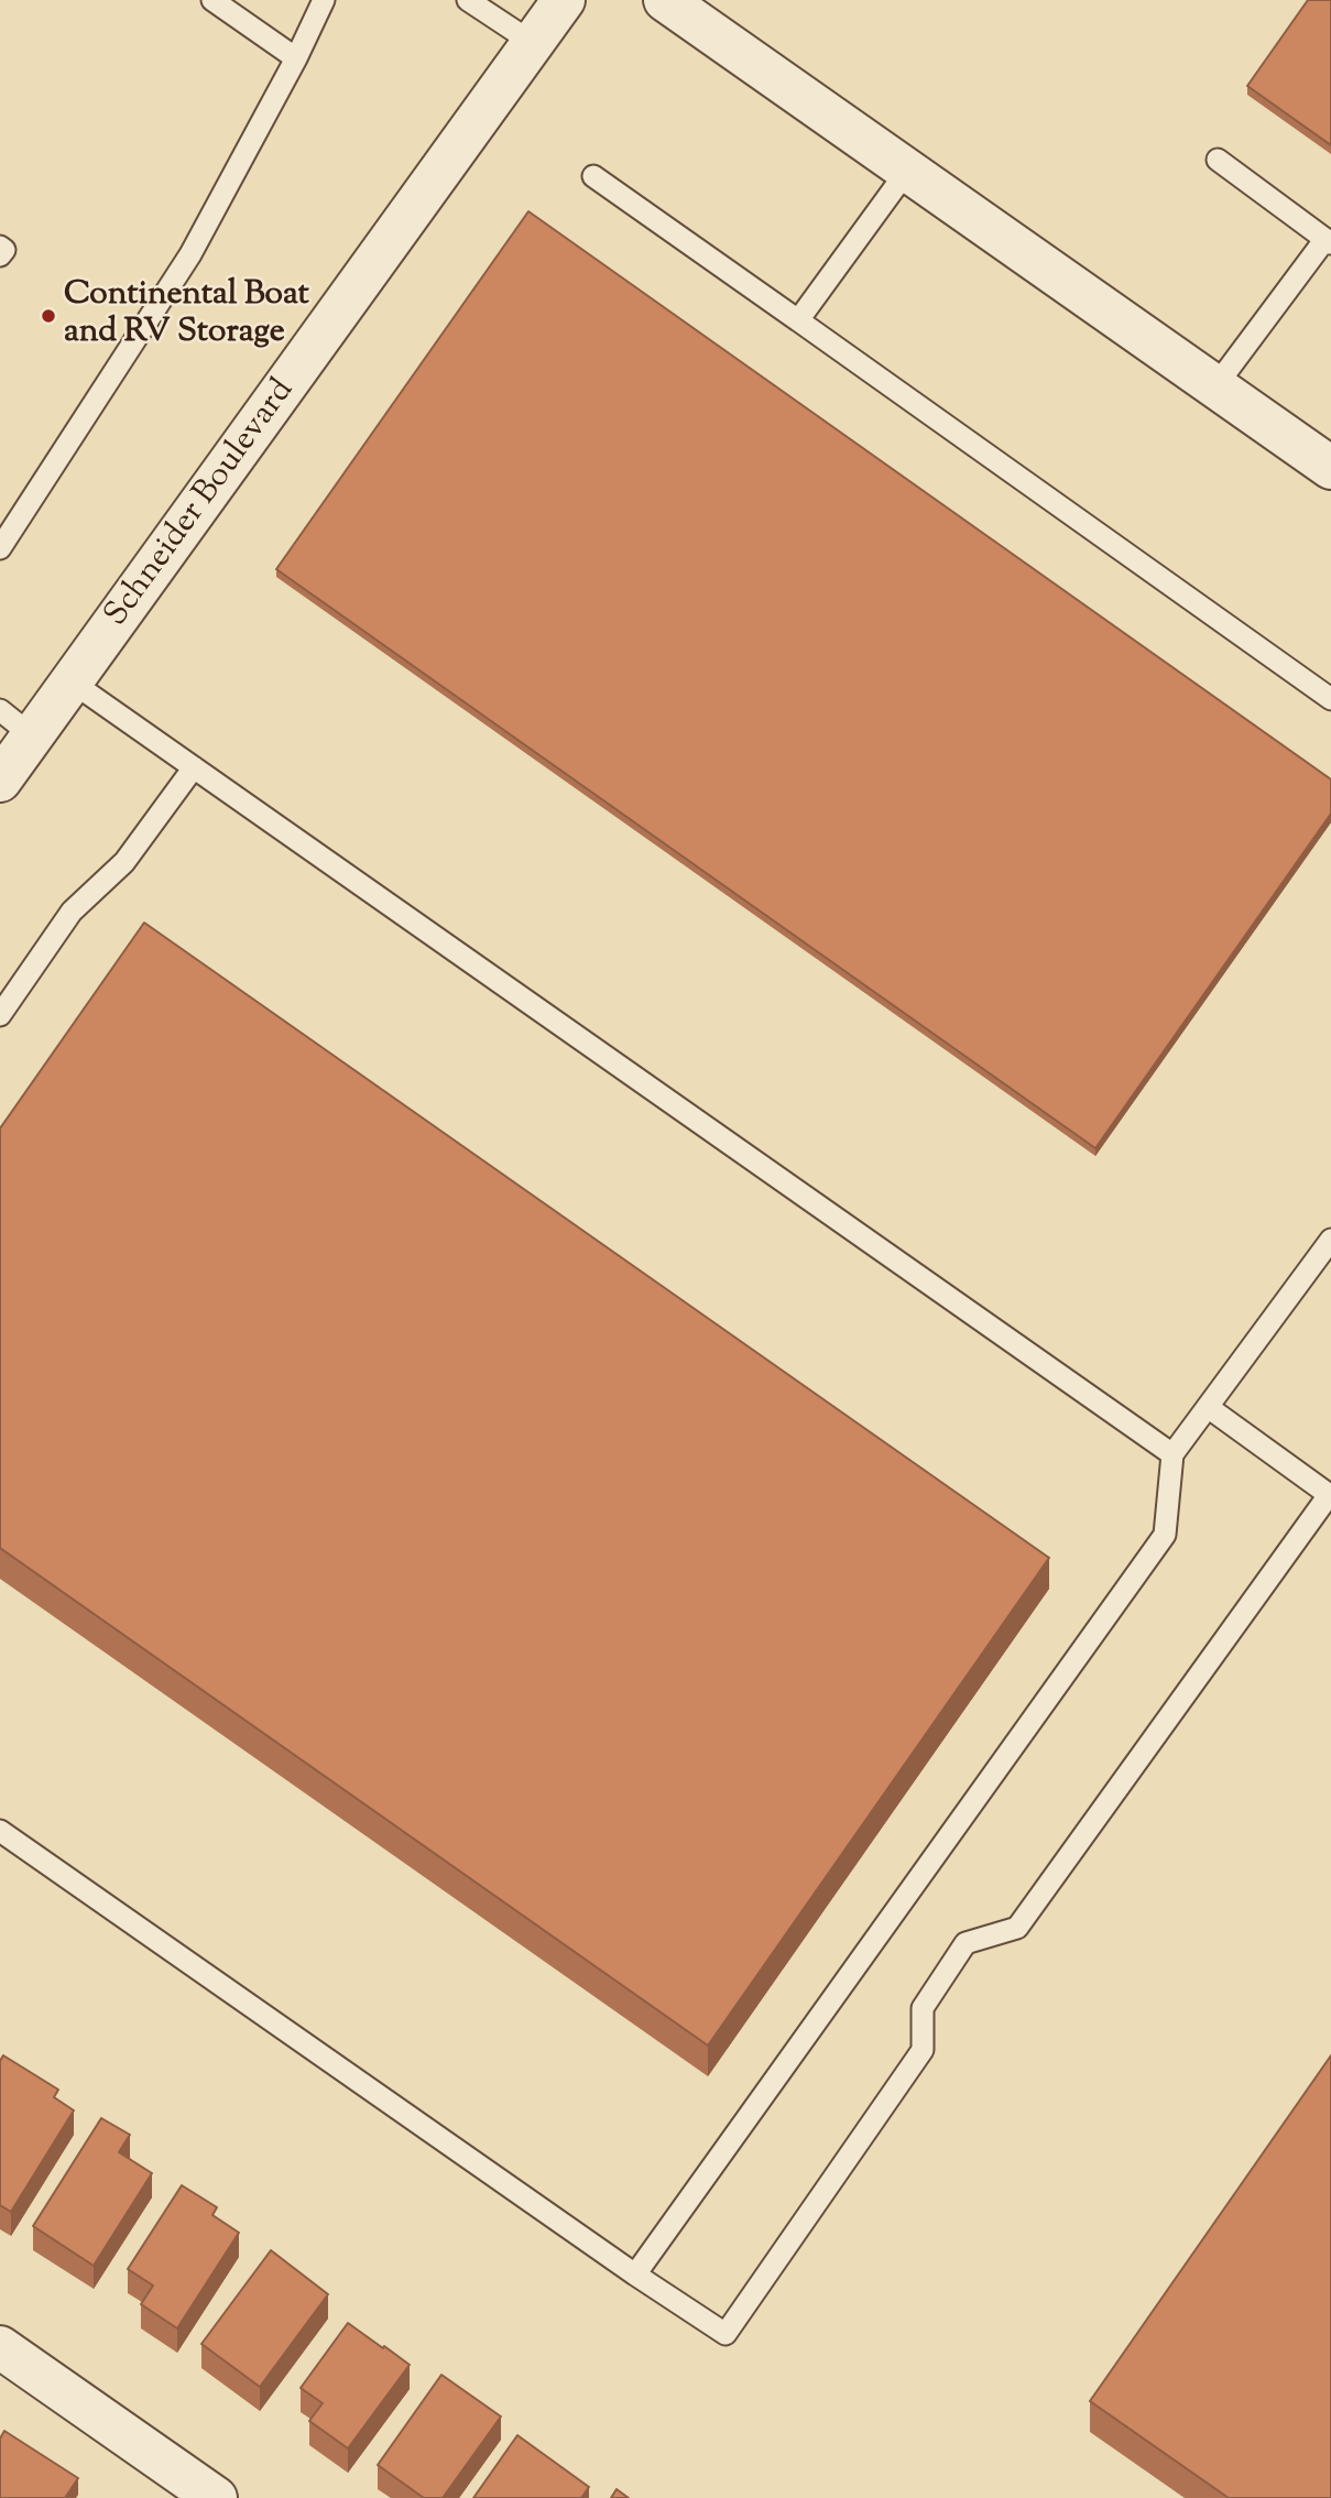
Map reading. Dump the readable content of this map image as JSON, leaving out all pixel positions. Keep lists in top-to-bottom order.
{
  "streets": {
    "street": ["Schneider Boulevard"]
  },
  "places": ["Continental Boat and RV Storage"]
}
